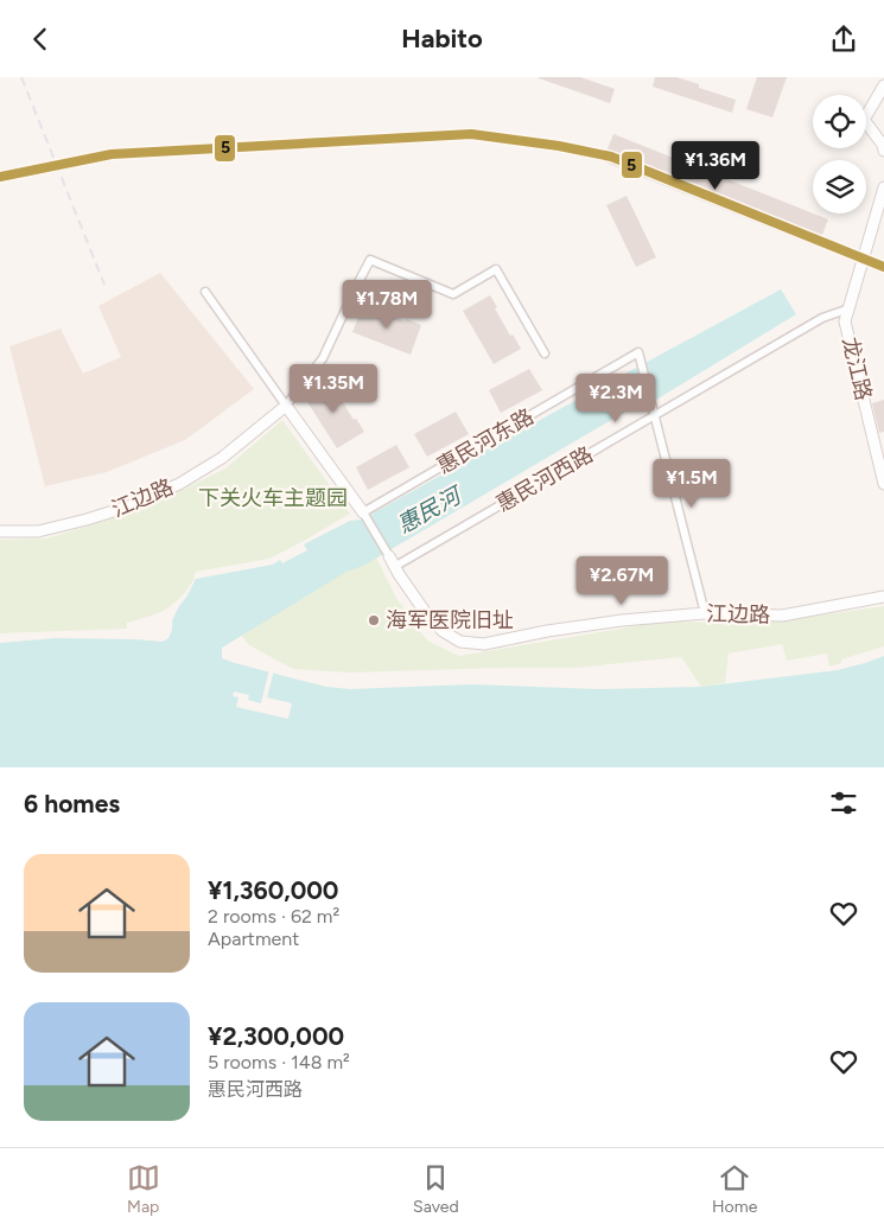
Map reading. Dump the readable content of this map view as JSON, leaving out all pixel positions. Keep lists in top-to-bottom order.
{
  "streets": {
    "street": [
      "龙江路",
      "惠民河东路",
      "惠民河西路",
      "江边路"
    ]
  },
  "crossings": [
    ["龙江路", "惠民河西路"],
    ["惠民河东路", "惠民河西路"],
    ["惠民河东路", "江边路"]
  ],
  "water": ["惠民河"],
  "parks": ["下关火车主题园"],
  "places": ["海军医院旧址"],
  "lines": ["metro line 5"],
  "page": {
    "header": "Habito",
    "price": [
      "¥1.36M",
      "¥1.78M",
      "¥1.35M",
      "¥2.3M",
      "¥1.5M",
      "¥2.67M"
    ],
    "heading": "6 homes",
    "list": [
      {
        "name": "¥1,360,000",
        "note": "2 rooms · 62 m² · Apartment"
      },
      {
        "name": "¥2,300,000",
        "note": "5 rooms · 148 m² · 惠民河西路"
      }
    ],
    "tabs": ["Map", "Saved", "Home"]
  }
}
